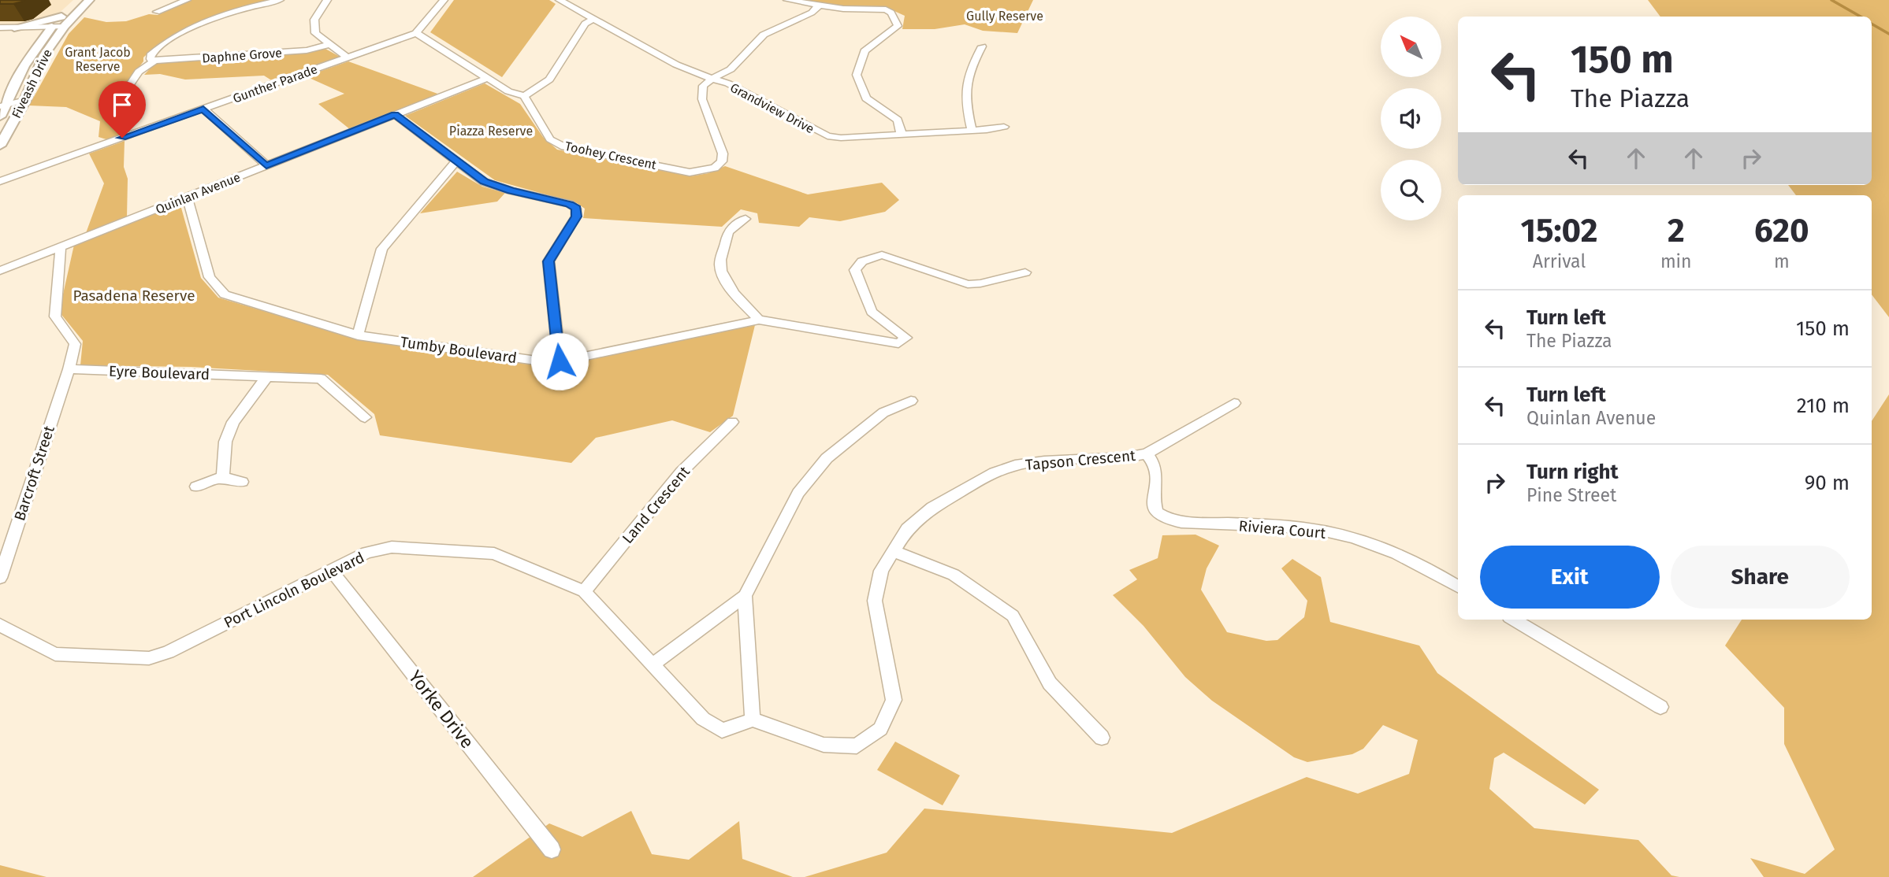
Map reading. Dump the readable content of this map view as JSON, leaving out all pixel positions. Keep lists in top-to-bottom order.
{
  "streets": {
    "main road": ["Fiveash Drive"],
    "street": [
      "Daphne Grove",
      "Gunther Parade",
      "Grandview Drive",
      "Toohey Crescent",
      "Quinlan Avenue",
      "Tumby Boulevard",
      "Eyre Boulevard",
      "Tapson Crescent",
      "Barcroft Street",
      "Land Crescent",
      "Riviera Court",
      "Port Lincoln Boulevard",
      "Yorke Drive"
    ]
  },
  "crossings": [
    ["Grandview Drive", "Toohey Crescent"],
    ["Quinlan Avenue", "Tumby Boulevard"],
    ["Eyre Boulevard", "Barcroft Street"],
    ["Tapson Crescent", "Riviera Court"],
    ["Tapson Crescent", "Port Lincoln Boulevard"],
    ["Land Crescent", "Port Lincoln Boulevard"],
    ["Port Lincoln Boulevard", "Yorke Drive"]
  ],
  "parks": [
    "Gully Reserve",
    "Grant Jacob Reserve",
    "Piazza Reserve",
    "Pasadena Reserve"
  ],
  "north": "top left",
  "page": {
    "turn": ["150 m", "The Piazza"],
    "eta": [
      "15:02",
      "Arrival",
      "2",
      "min",
      "620",
      "m"
    ],
    "list": [
      {
        "name": "Turn left",
        "note": "The Piazza",
        "value": "150 m"
      },
      {
        "name": "Turn left",
        "note": "Quinlan Avenue",
        "value": "210 m"
      },
      {
        "name": "Turn right",
        "note": "Pine Street",
        "value": "90 m"
      }
    ],
    "buttons": ["Exit", "Share"]
  }
}
